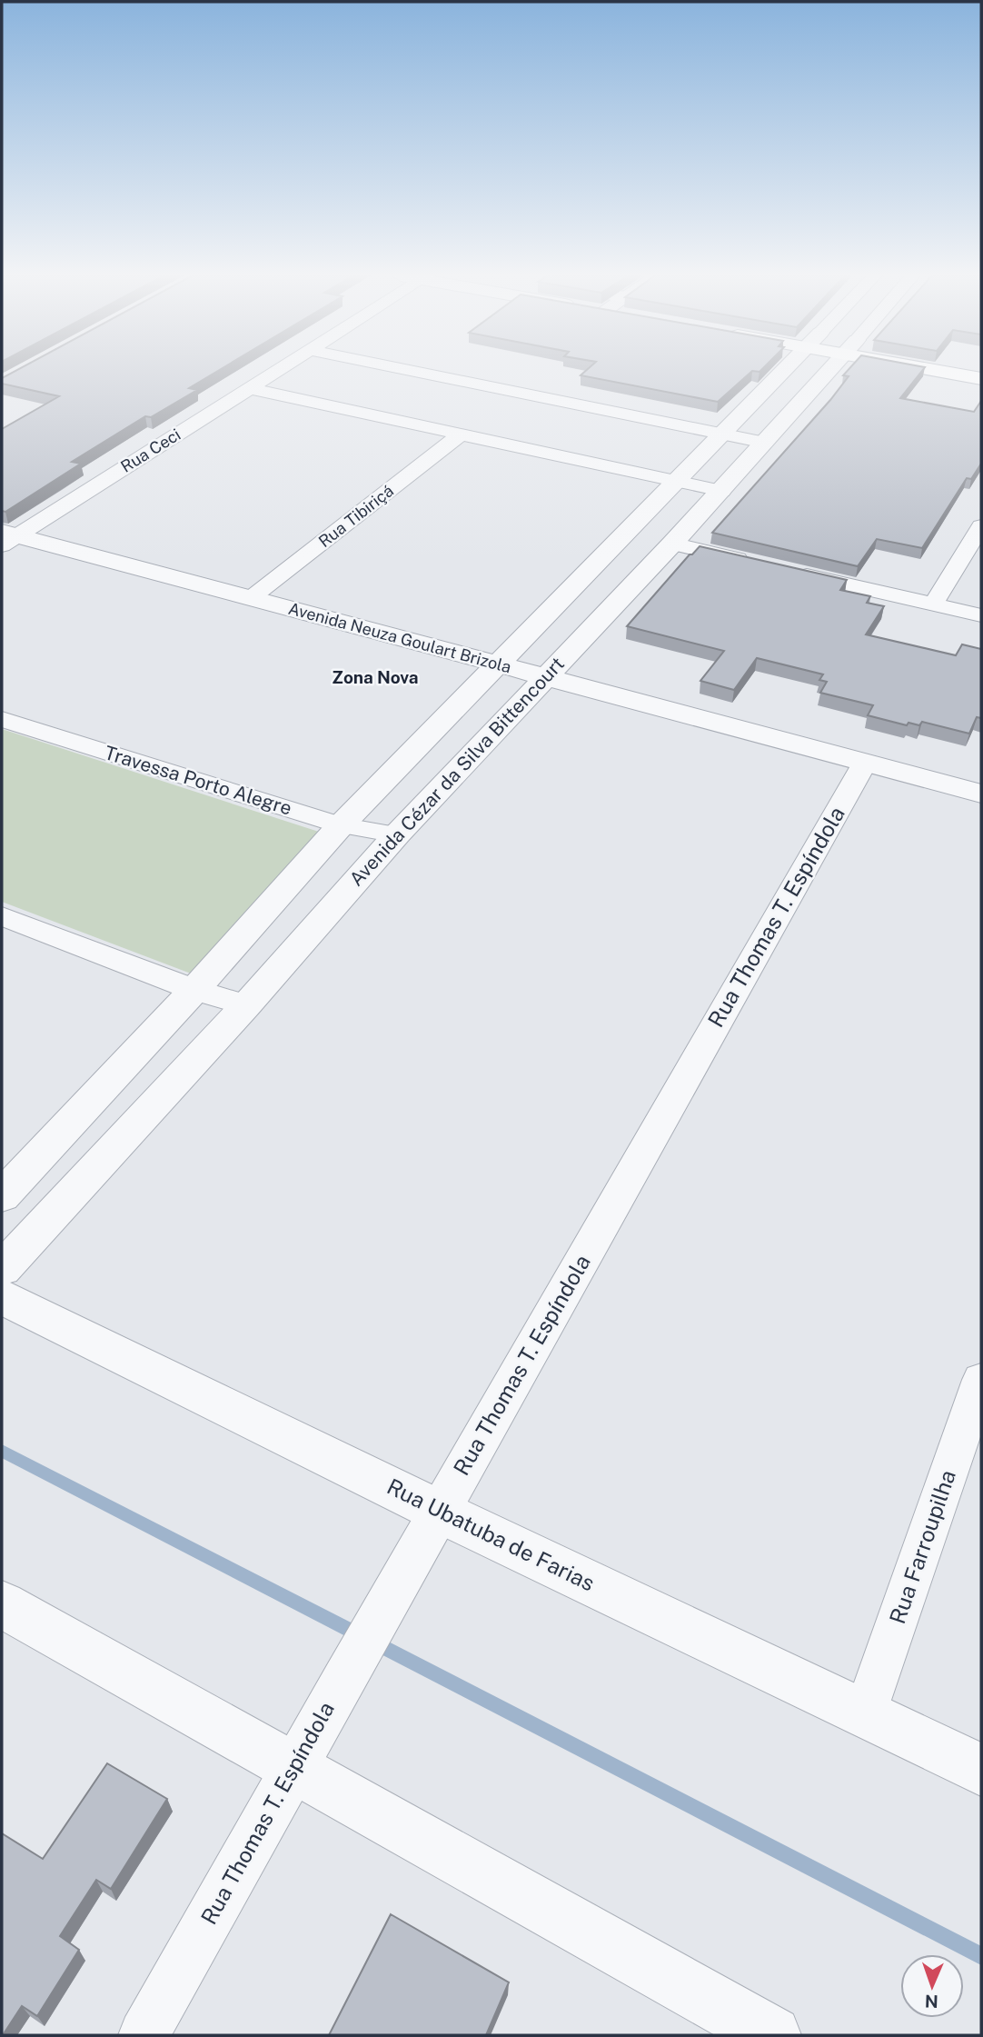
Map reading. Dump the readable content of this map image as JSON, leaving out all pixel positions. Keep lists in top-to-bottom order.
{
  "streets": {
    "street": [
      "Rua Ceci",
      "Rua Tibiriçá",
      "Avenida Neuza Goulart Brizola",
      "Avenida Cézar da Silva Bittencourt",
      "Travessa Porto Alegre",
      "Rua Thomas T. Espíndola",
      "Rua Ubatuba de Farias",
      "Rua Farroupilha"
    ]
  },
  "crossings": [
    ["Rua Ceci", "Avenida Neuza Goulart Brizola"],
    ["Rua Tibiriçá", "Avenida Neuza Goulart Brizola"],
    ["Avenida Neuza Goulart Brizola", "Avenida Cézar da Silva Bittencourt"],
    ["Avenida Neuza Goulart Brizola", "Rua Thomas T. Espíndola"],
    ["Avenida Cézar da Silva Bittencourt", "Travessa Porto Alegre"],
    ["Rua Thomas T. Espíndola", "Rua Ubatuba de Farias"],
    ["Rua Ubatuba de Farias", "Rua Farroupilha"]
  ],
  "districts": ["Zona Nova"],
  "north": "bottom"
}
